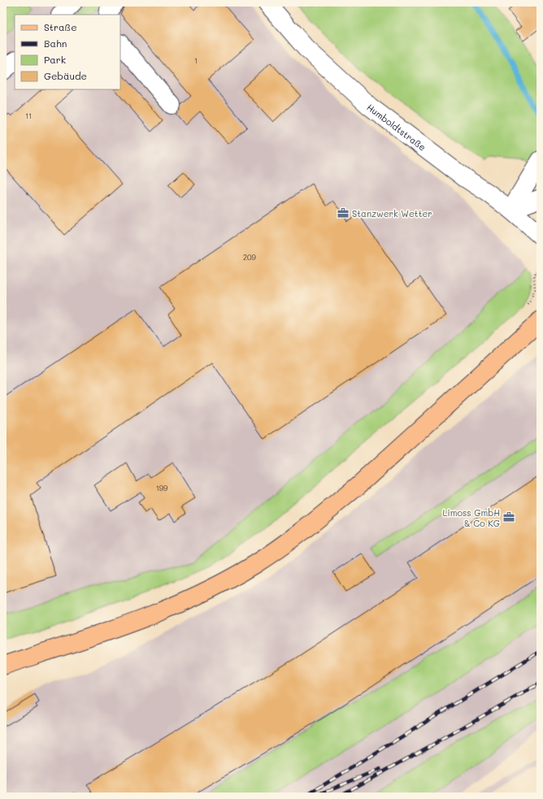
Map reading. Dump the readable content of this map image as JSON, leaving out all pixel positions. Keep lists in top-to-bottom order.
{
  "streets": {
    "street": ["Humboldtstraße"]
  },
  "places": {
    "office": ["Stanzwerk Wetter", "Limoss GmbH & Co KG"]
  },
  "house_numbers": [
    "1",
    "11",
    "209",
    "199"
  ],
  "legend": [
    "Straße",
    "Bahn",
    "Park",
    "Gebäude"
  ]
}
